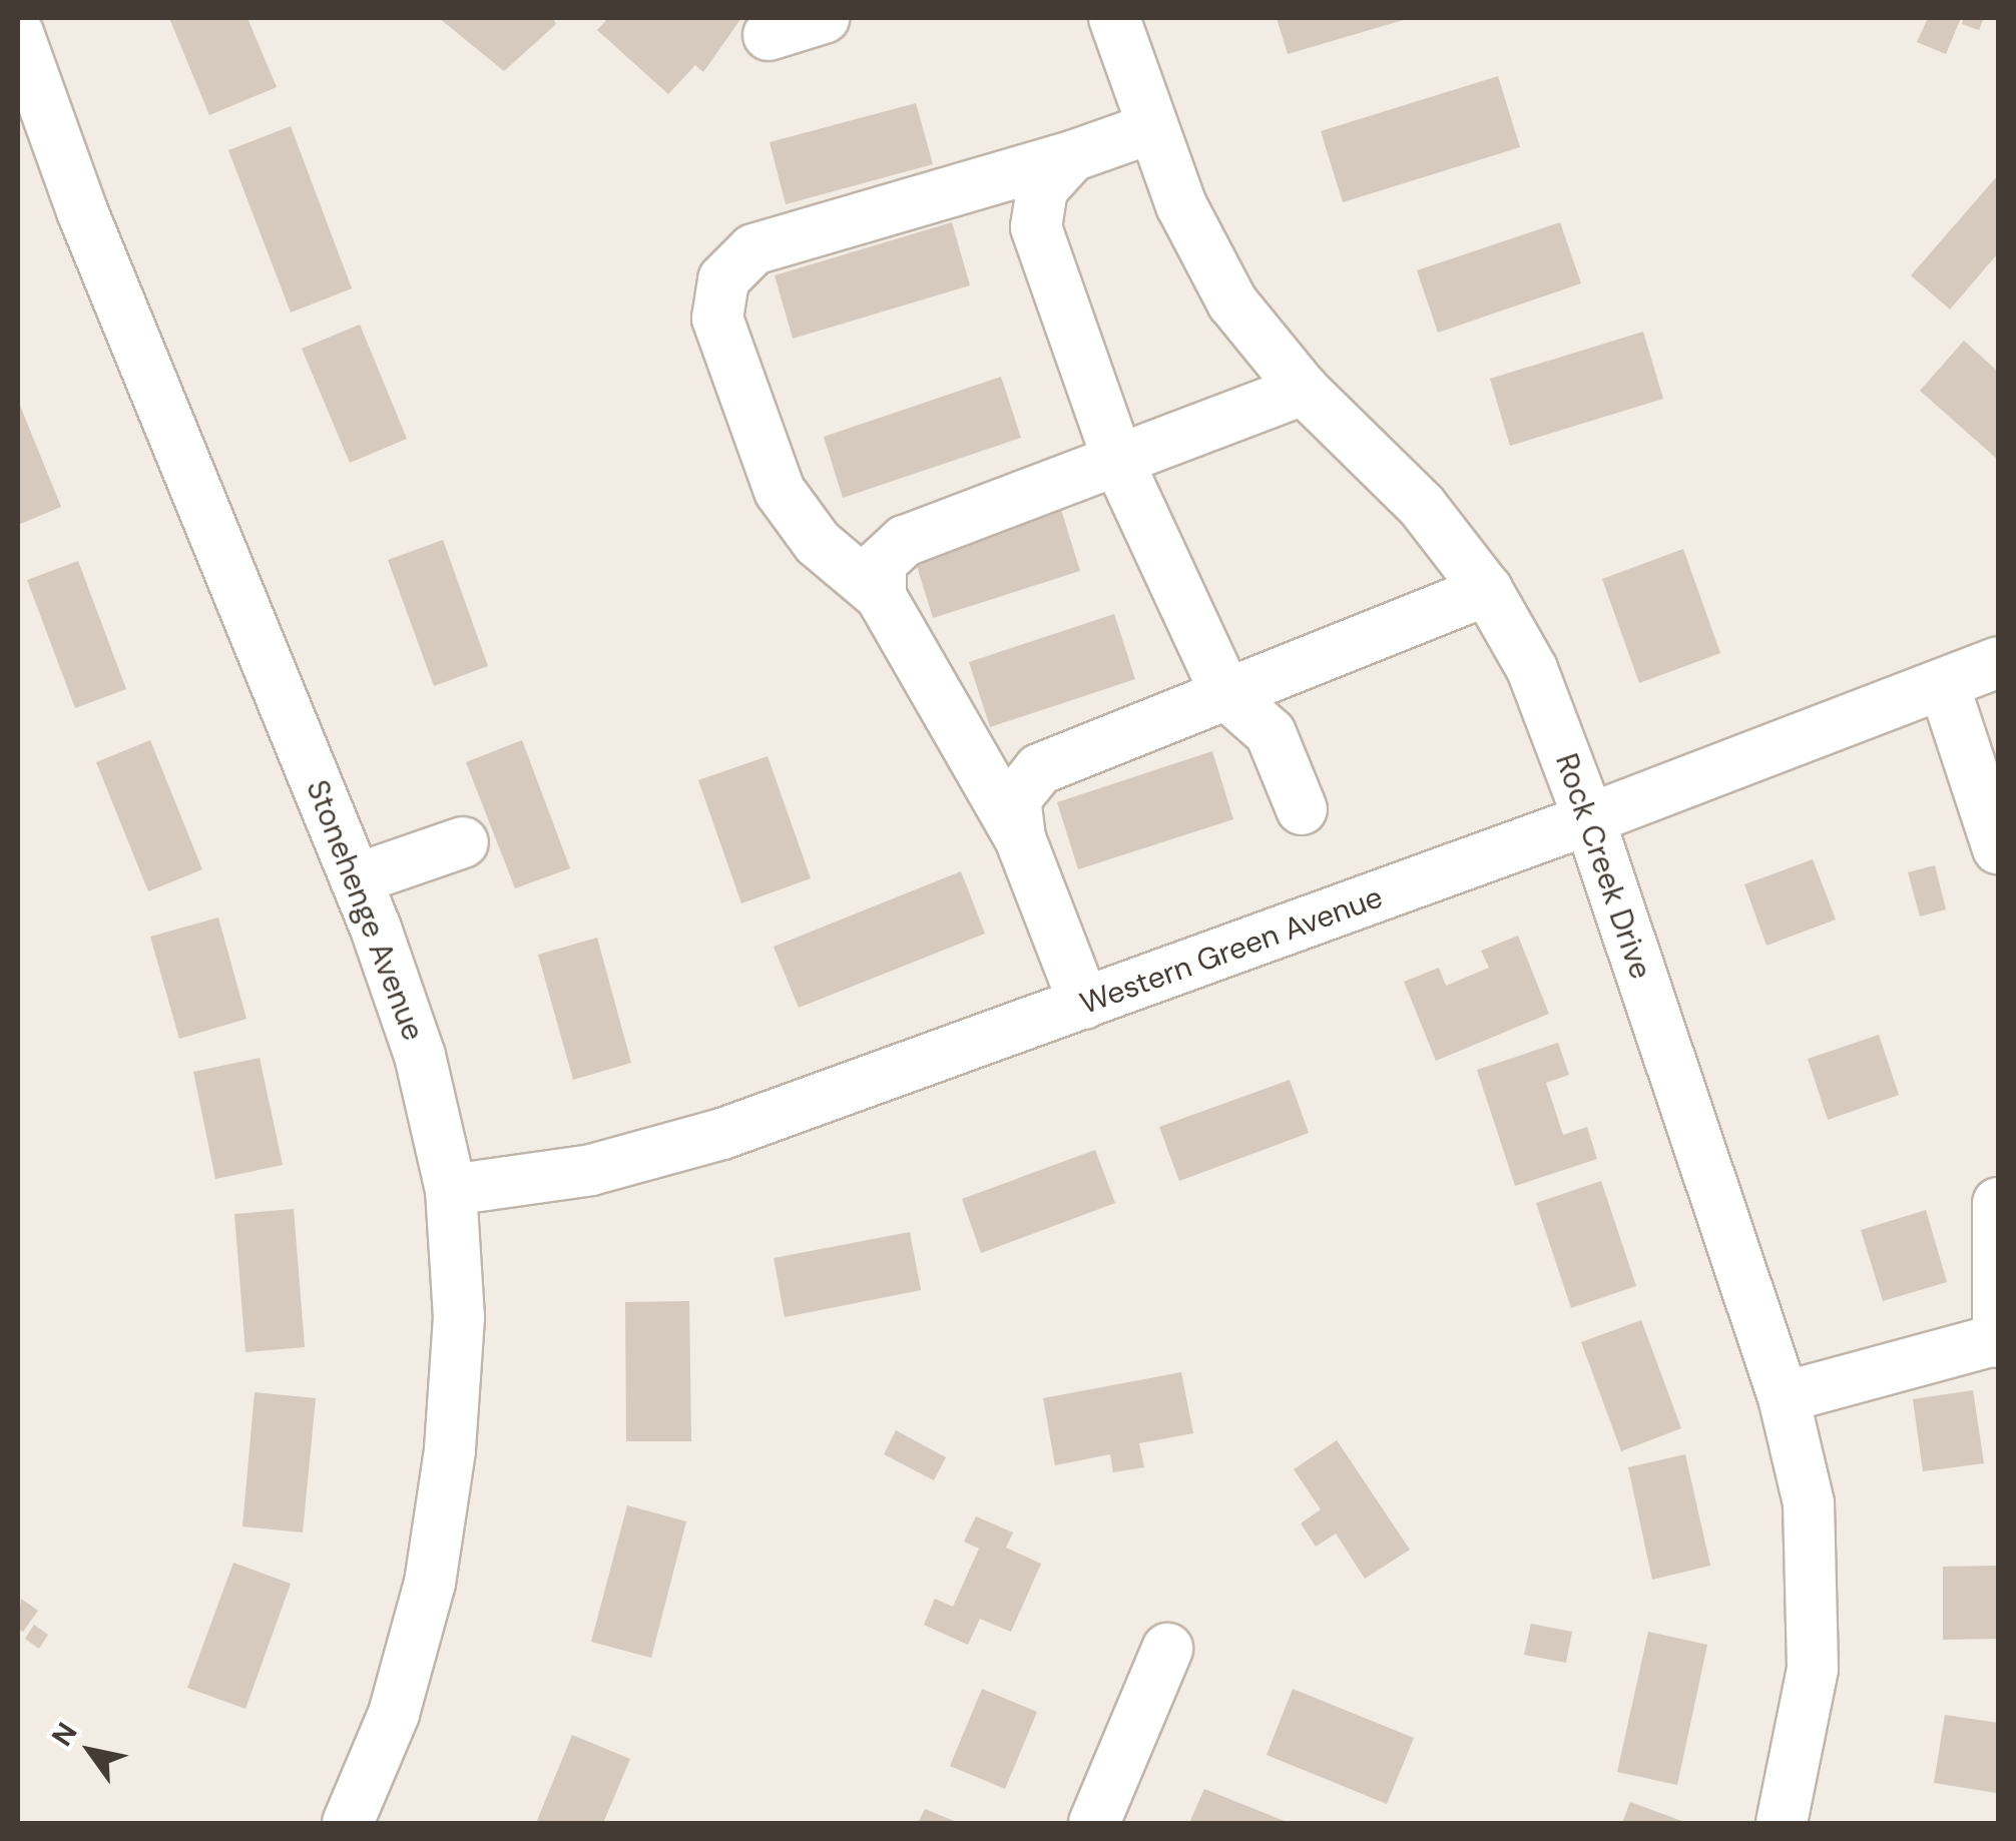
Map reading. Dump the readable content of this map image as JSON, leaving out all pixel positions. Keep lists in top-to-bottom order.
{
  "streets": {
    "street": ["Rock Creek Drive", "Stonehenge Avenue", "Western Green Avenue"]
  },
  "crossings": [
    ["Rock Creek Drive", "Western Green Avenue"],
    ["Stonehenge Avenue", "Western Green Avenue"]
  ],
  "north": "top left"
}
